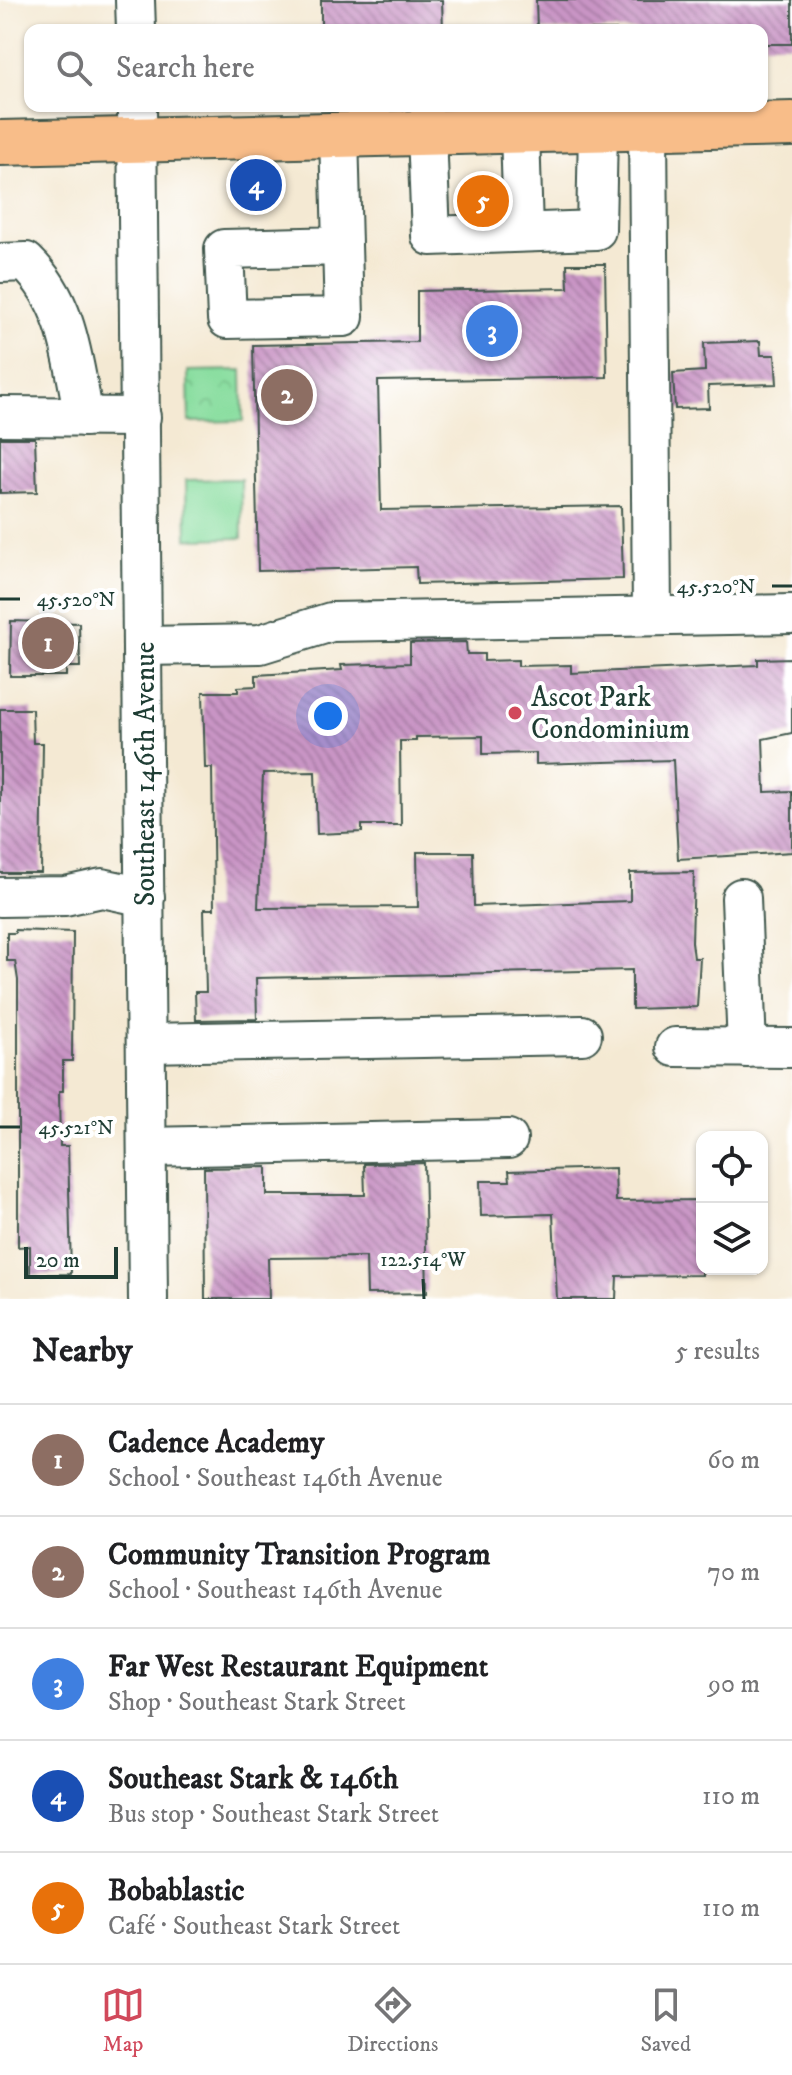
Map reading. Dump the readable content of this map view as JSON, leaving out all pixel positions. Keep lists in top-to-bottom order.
{
  "streets": {
    "street": ["Southeast 146th Avenue"]
  },
  "places": ["Ascot Park Condominium"],
  "scale_bar": "20 m",
  "page": {
    "search": "Search here",
    "pins": [
      "4",
      "5",
      "3",
      "2",
      "1"
    ],
    "scale": "20 m",
    "heading": ["Nearby", "5 results"],
    "list": [
      {
        "mark": "1",
        "name": "Cadence Academy",
        "note": "School · Southeast 146th Avenue",
        "value": "60 m"
      },
      {
        "mark": "2",
        "name": "Community Transition Program",
        "note": "School · Southeast 146th Avenue",
        "value": "70 m"
      },
      {
        "mark": "3",
        "name": "Far West Restaurant Equipment",
        "note": "Shop · Southeast Stark Street",
        "value": "90 m"
      },
      {
        "mark": "4",
        "name": "Southeast Stark & 146th",
        "note": "Bus stop · Southeast Stark Street",
        "value": "110 m"
      },
      {
        "mark": "5",
        "name": "Bobablastic",
        "note": "Café · Southeast Stark Street",
        "value": "110 m"
      }
    ],
    "nav": ["Map", "Directions", "Saved"]
  },
  "coordinates": ["45.520°N", "45.521°N", "122.514°W"]
}
